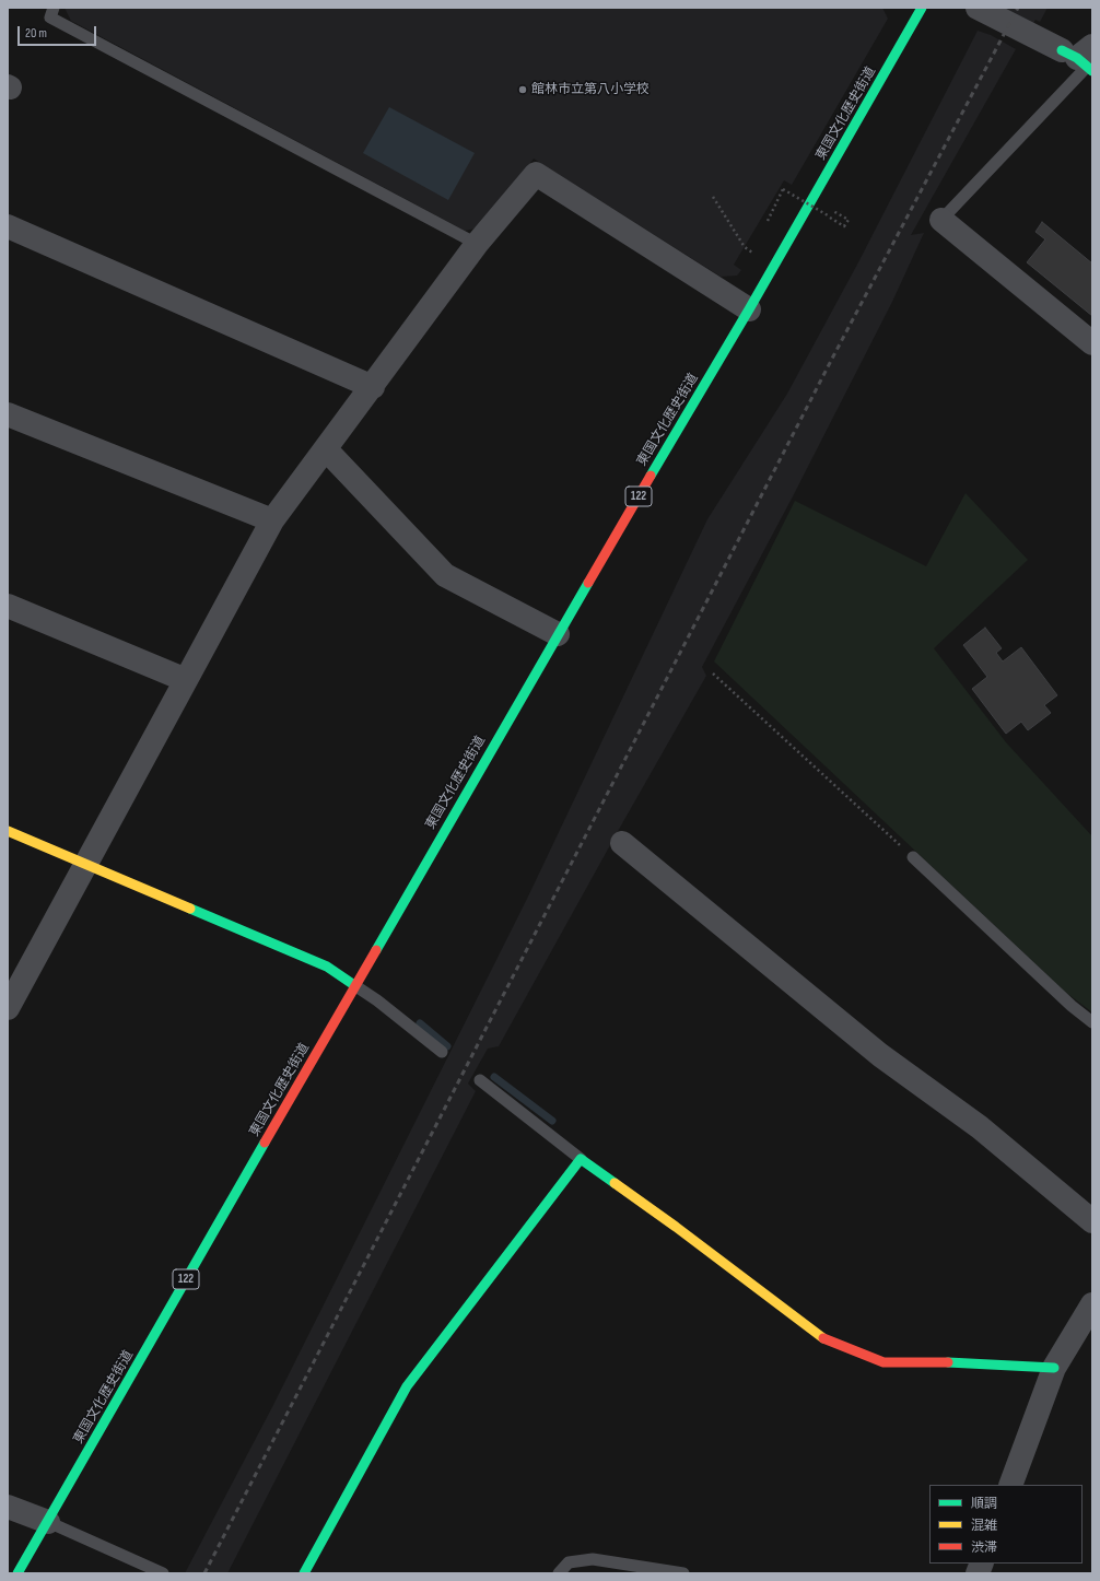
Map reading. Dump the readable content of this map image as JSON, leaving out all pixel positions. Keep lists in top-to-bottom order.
{
  "streets": {
    "main road": ["東国文化歴史街道", "122"]
  },
  "places": ["館林市立第八小学校"],
  "legend": ["順調", "混雑", "渋滞"],
  "scale_bar": "20 m"
}
